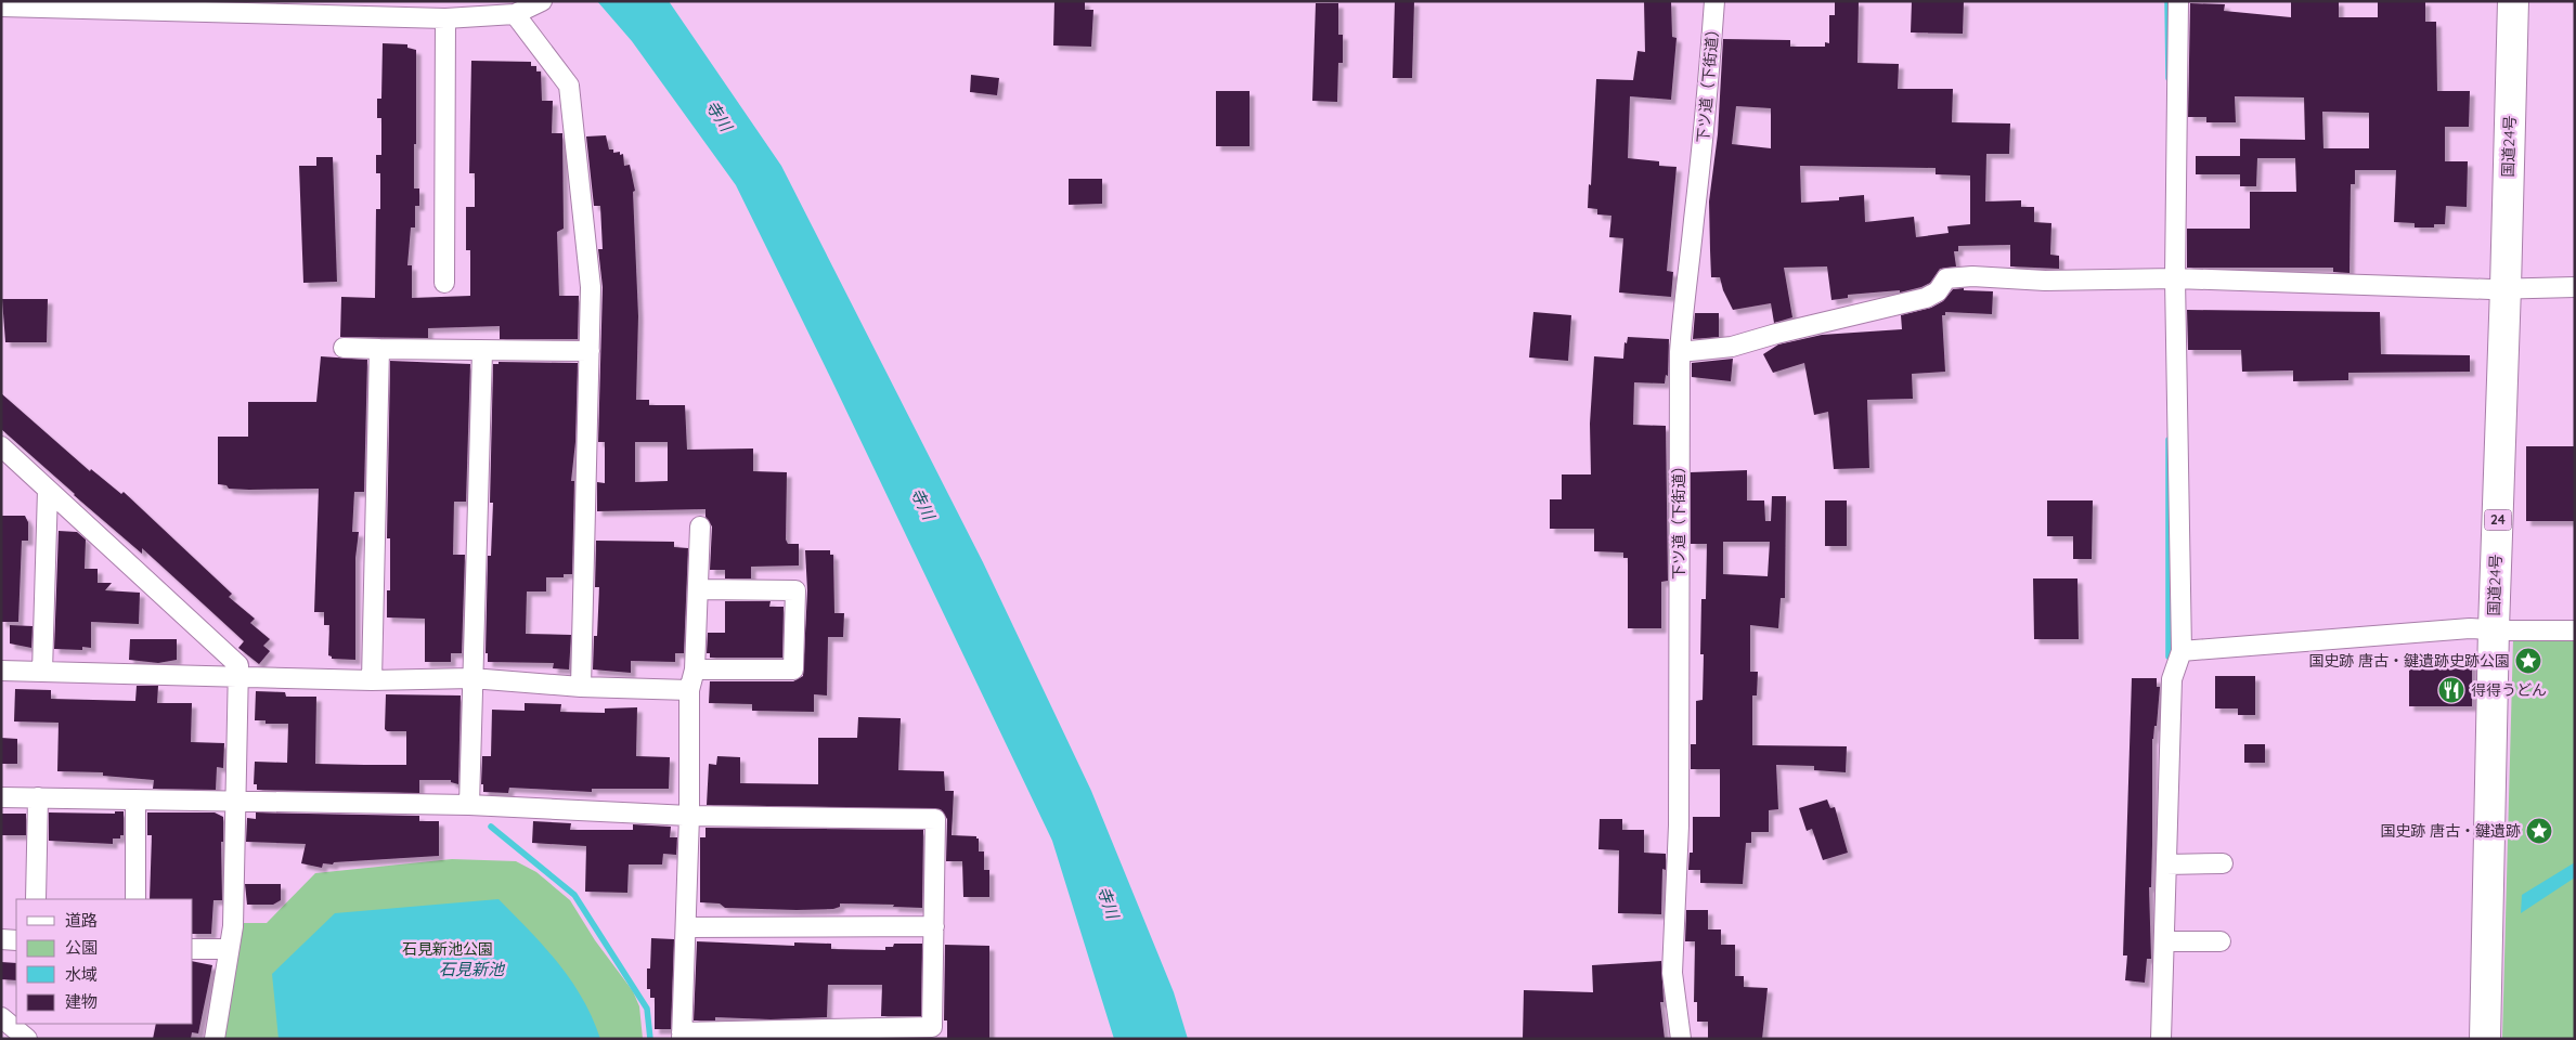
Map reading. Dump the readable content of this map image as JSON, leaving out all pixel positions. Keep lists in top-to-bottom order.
{
  "streets": {
    "highway": ["国道24号", "24"],
    "street": ["下ツ道（下街道）"]
  },
  "water": ["寺川", "石見新池"],
  "parks": ["石見新池公園"],
  "places": {
    "place": ["国史跡 唐古・鍵遺跡史跡公園", "国史跡 唐古・鍵遺跡"],
    "restaurant": ["得得うどん"]
  },
  "legend": [
    "道路",
    "公園",
    "水域",
    "建物"
  ]
}
